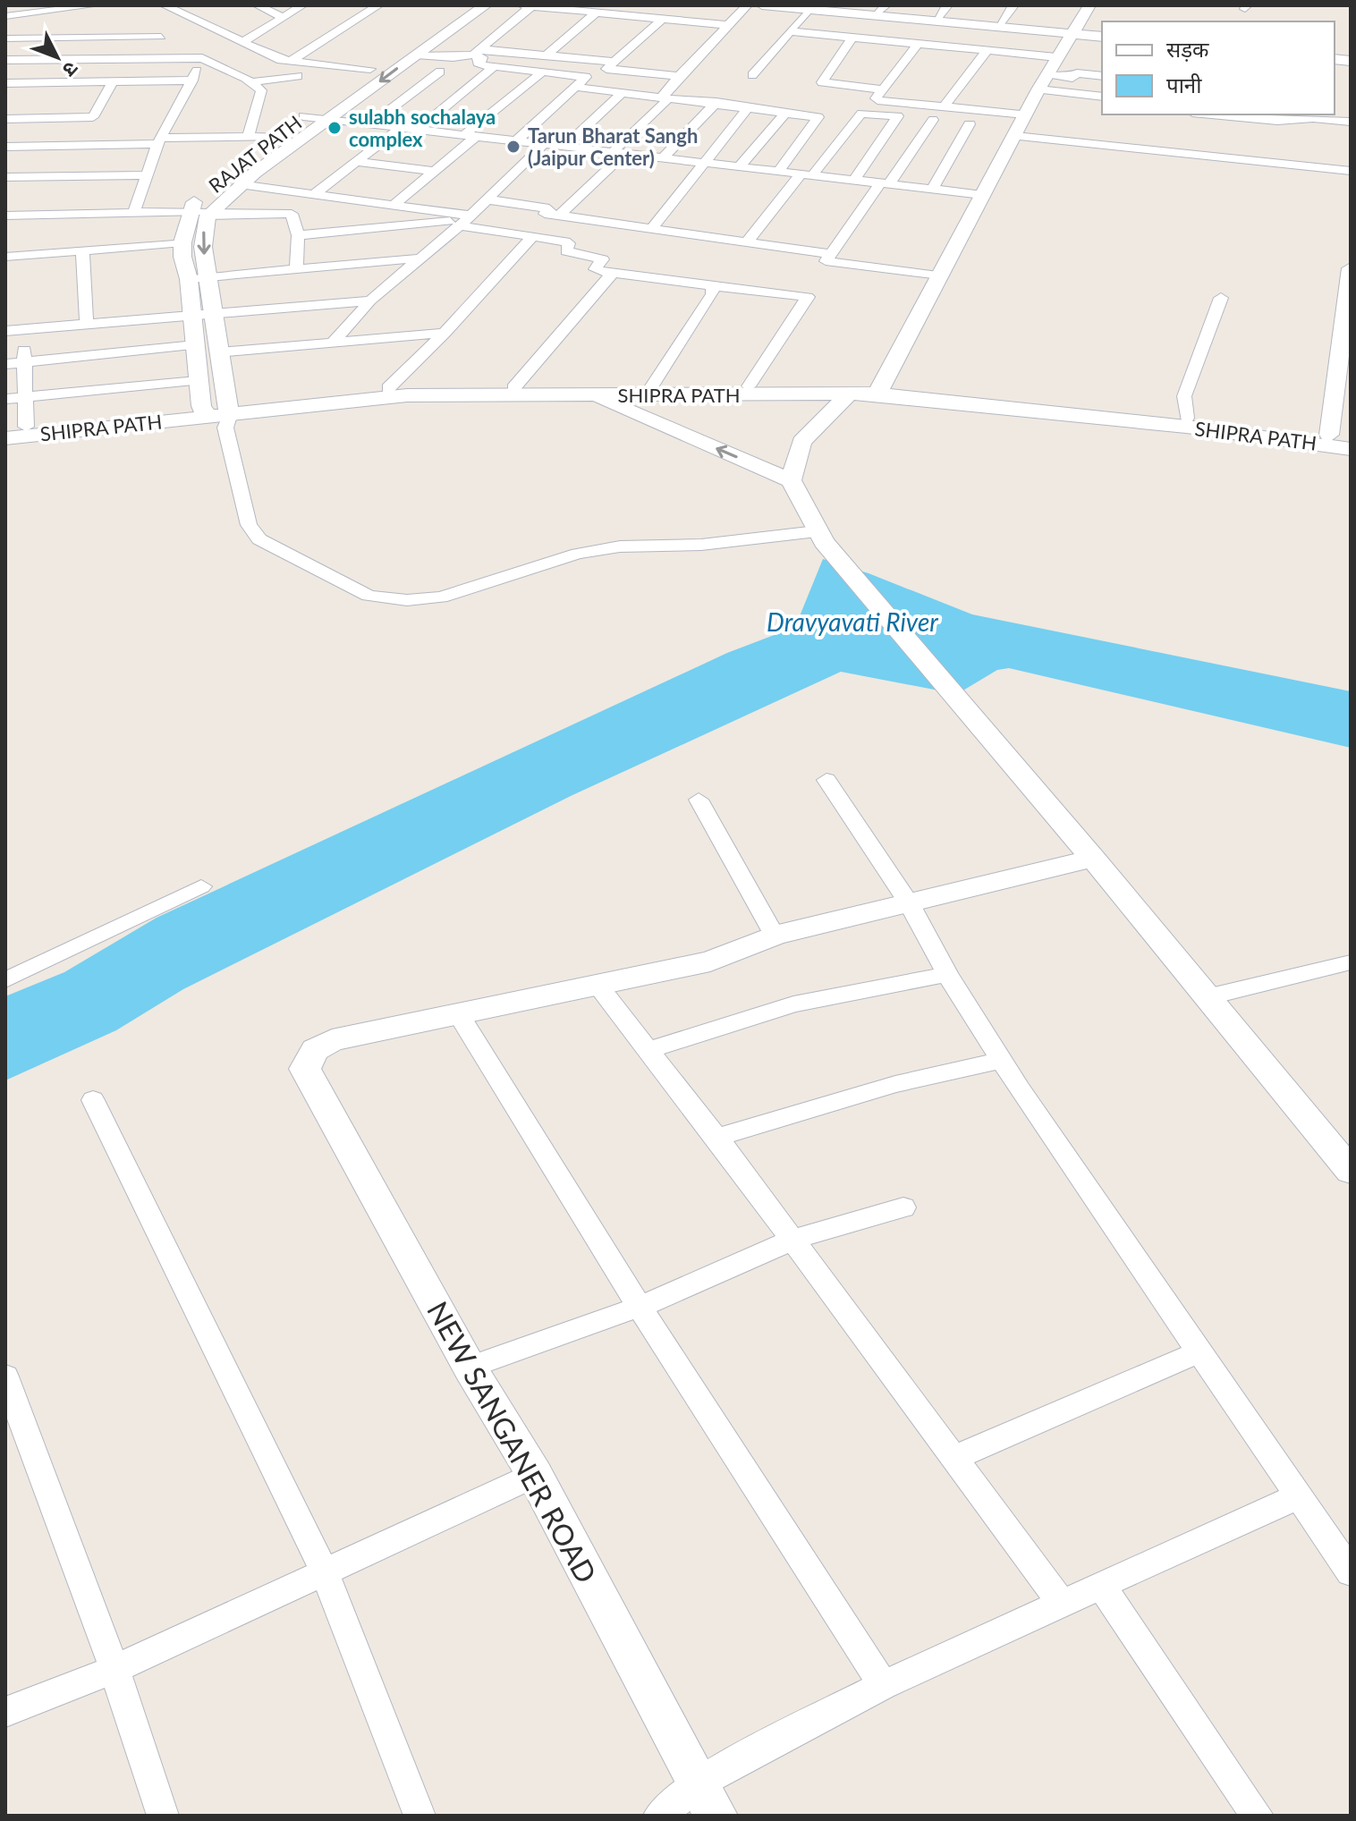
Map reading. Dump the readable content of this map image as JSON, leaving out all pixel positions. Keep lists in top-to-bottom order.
{
  "streets": {
    "street": ["RAJAT PATH", "SHIPRA PATH", "NEW SANGANER ROAD"]
  },
  "crossings": [
    ["RAJAT PATH", "SHIPRA PATH"]
  ],
  "water": ["Dravyavati River"],
  "places": ["sulabh sochalaya complex", "Tarun Bharat Sangh (Jaipur Center)"],
  "legend": ["सड़क", "पानी"],
  "north": "bottom right"
}
